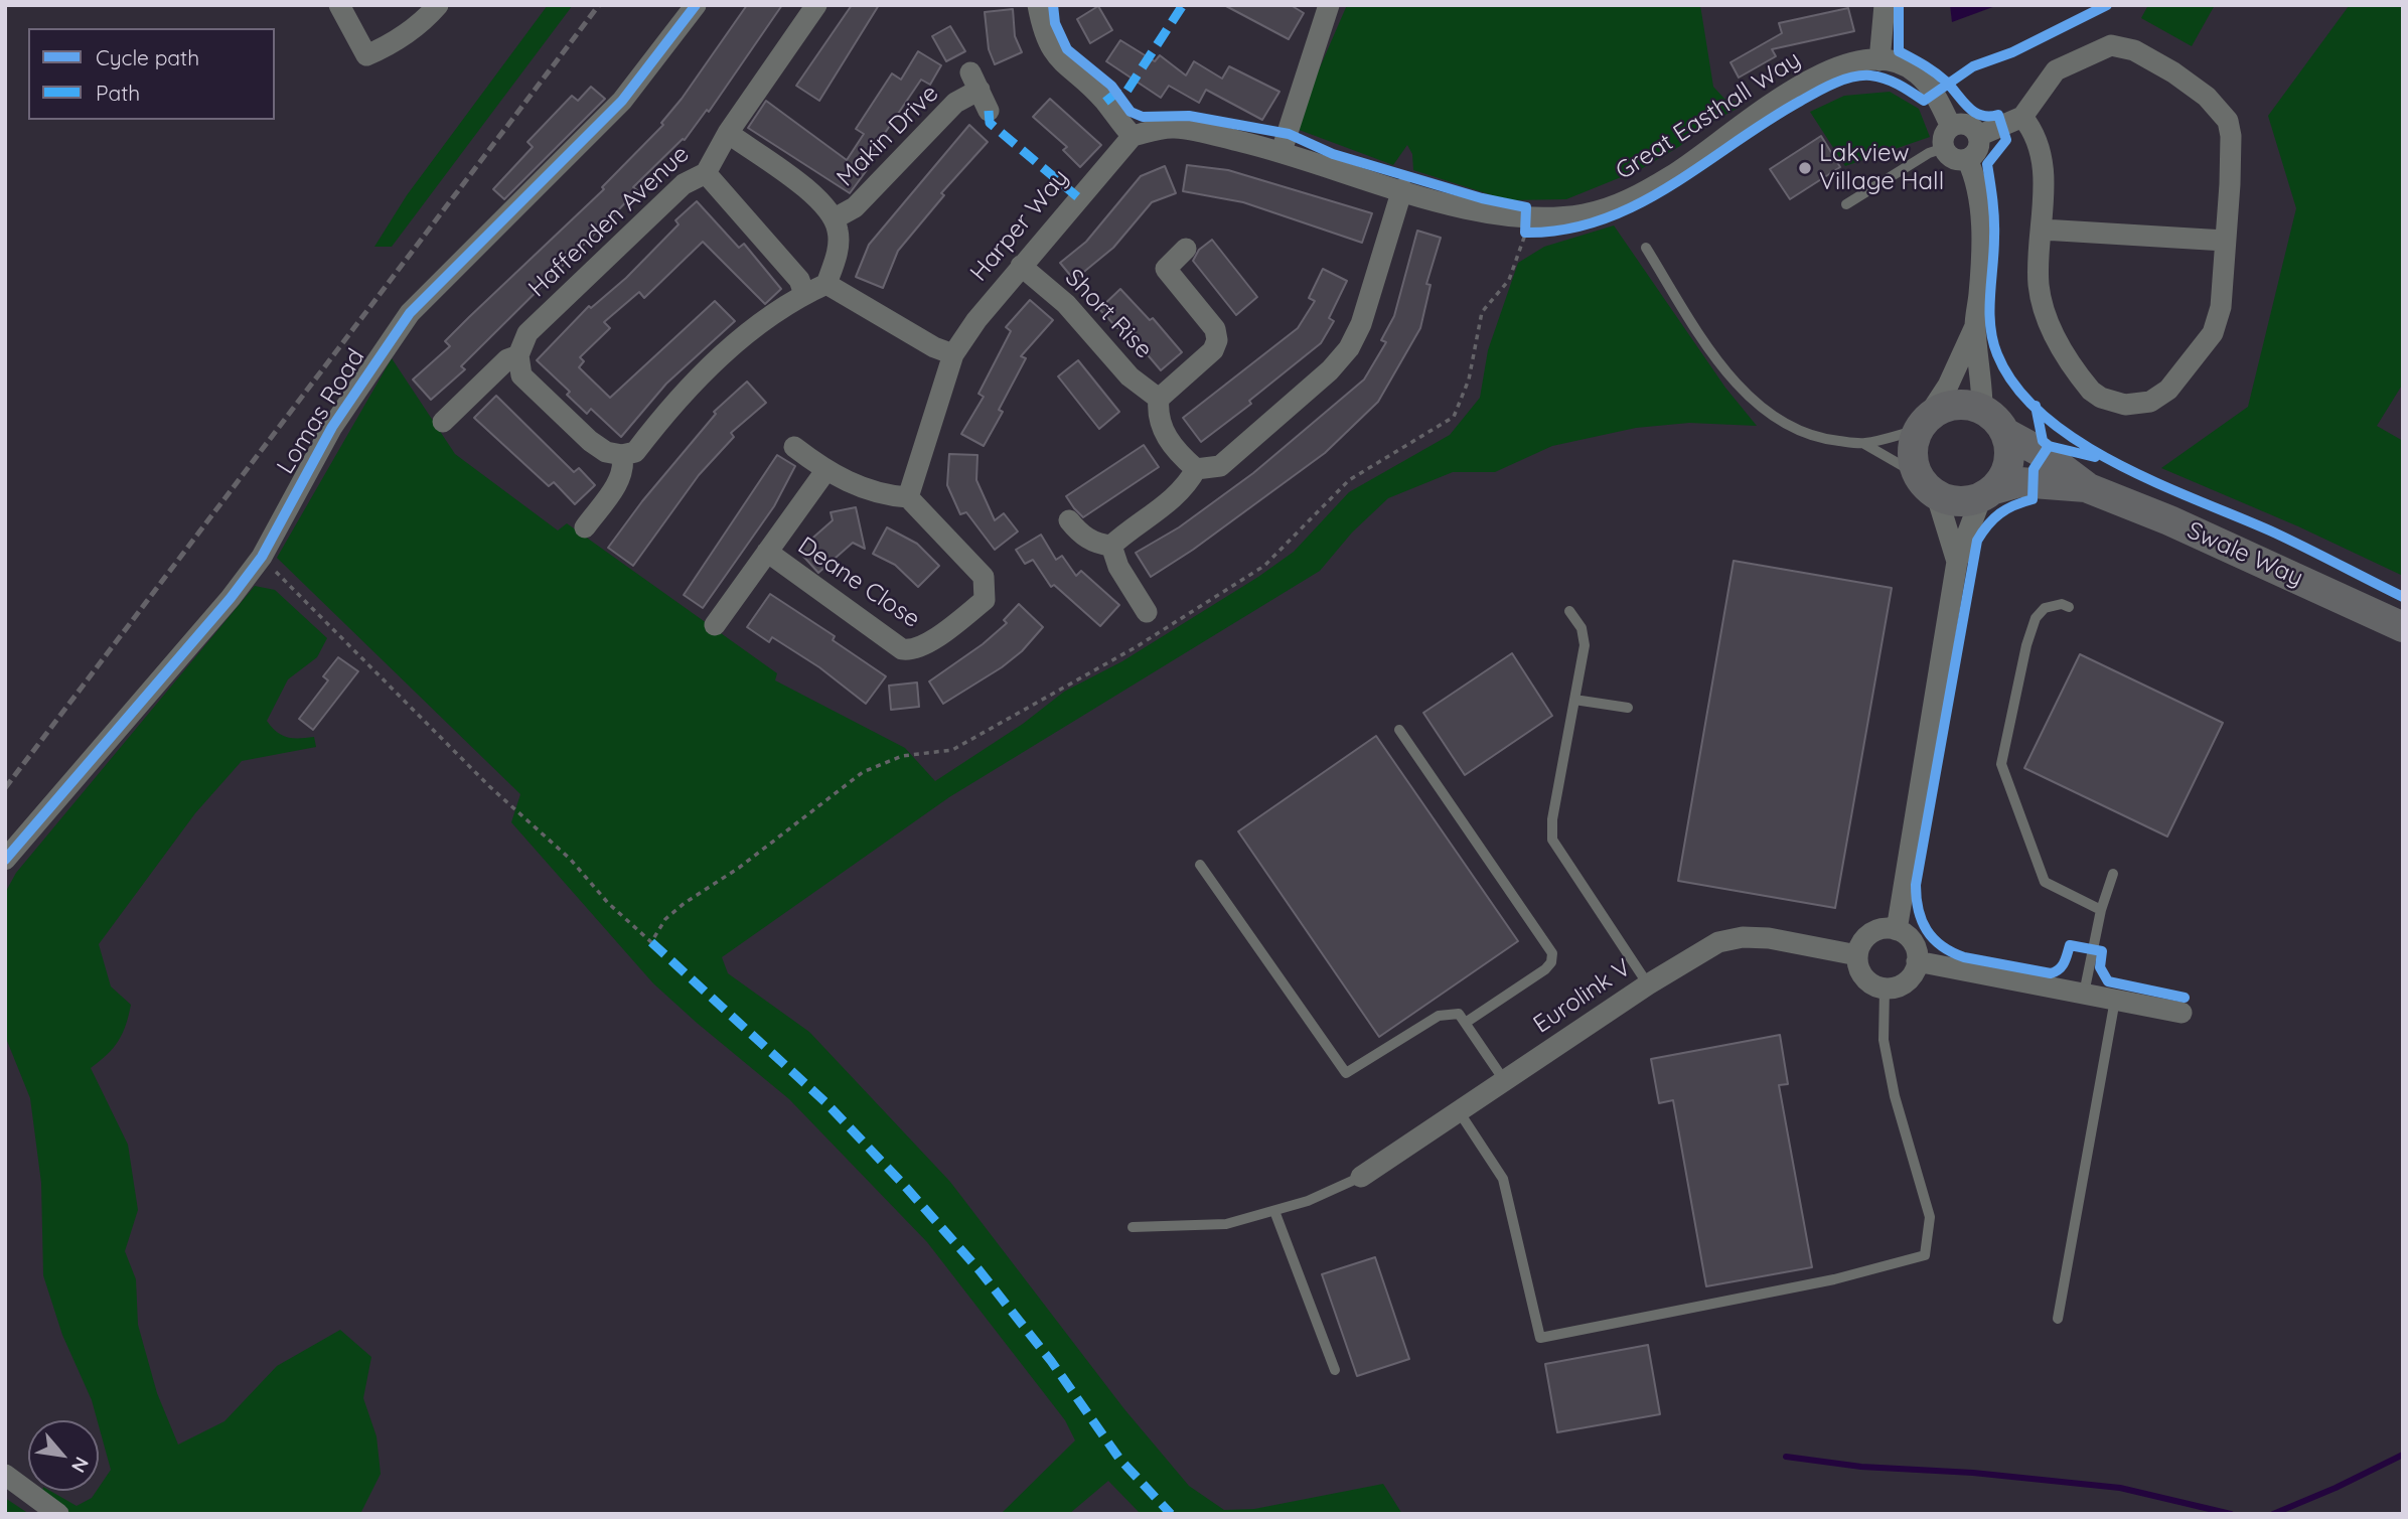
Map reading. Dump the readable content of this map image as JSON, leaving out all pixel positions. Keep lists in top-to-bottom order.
{
  "streets": {
    "street": [
      "Great Easthall Way",
      "Makin Drive",
      "Haffenden Avenue",
      "Harper Way",
      "Short Rise",
      "Lomas Road",
      "Swale Way",
      "Deane Close",
      "Eurolink V"
    ]
  },
  "crossings": [
    ["Great Easthall Way", "Harper Way"],
    ["Makin Drive", "Haffenden Avenue"],
    ["Harper Way", "Short Rise"]
  ],
  "places": ["Lakview Village Hall"],
  "legend": ["Cycle path", "Path"],
  "north": "bottom right"
}
